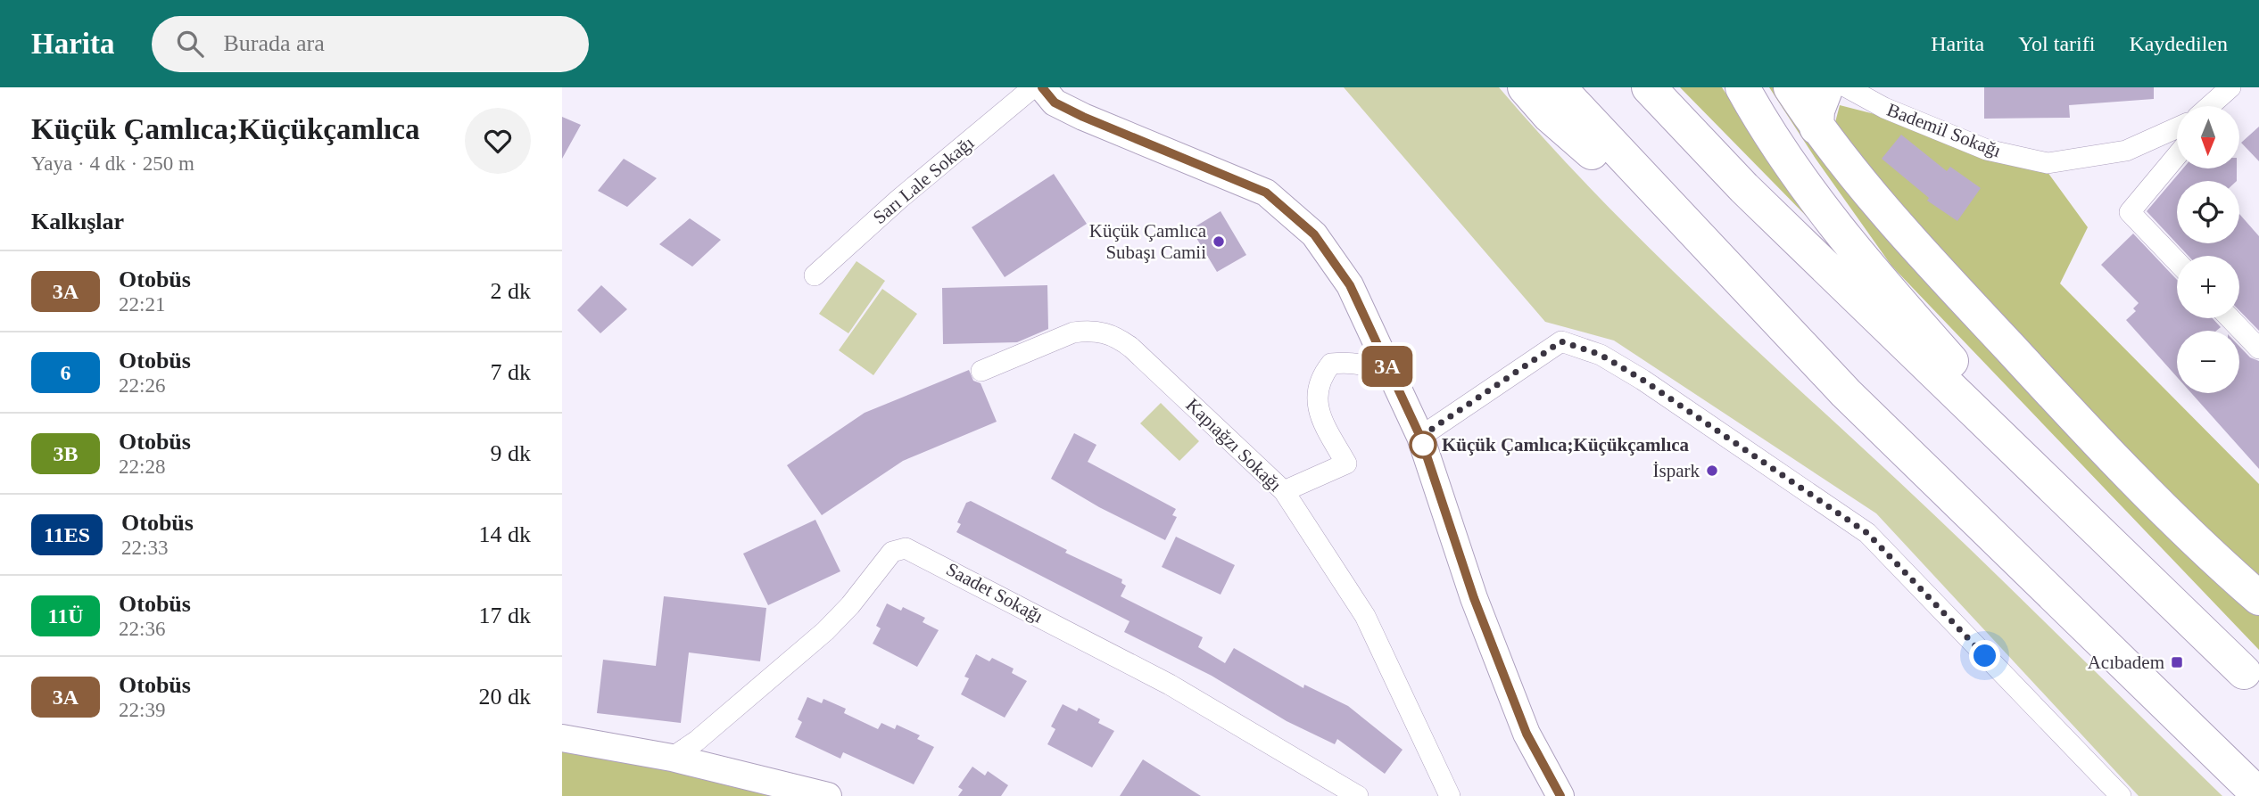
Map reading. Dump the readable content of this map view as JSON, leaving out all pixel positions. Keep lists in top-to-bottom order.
{
  "streets": {
    "street": [
      "Bademil Sokağı",
      "Sarı Lale Sokağı",
      "Kapıağzı Sokağı",
      "Saadet Sokağı"
    ]
  },
  "places": {
    "other": ["Küçük Çamlıca Subaşı Camii", "Küçük Çamlıca;Küçükçamlıca", "İspark"],
    "transit": ["Acıbadem"]
  },
  "lines": ["bus line 3A"],
  "north": "bottom",
  "page": {
    "header": "Harita",
    "search": "Burada ara",
    "nav": ["Harita", "Yol tarifi", "Kaydedilen"],
    "heading": [
      ["Küçük Çamlıca;Küçükçamlıca", "Yaya · 4 dk · 250 m"],
      "Kalkışlar"
    ],
    "on_map": "3A",
    "map_buttons": ["+", "−"],
    "list": [
      {
        "mark": "3A",
        "name": "Otobüs",
        "note": "22:21",
        "value": "2 dk"
      },
      {
        "mark": "6",
        "name": "Otobüs",
        "note": "22:26",
        "value": "7 dk"
      },
      {
        "mark": "3B",
        "name": "Otobüs",
        "note": "22:28",
        "value": "9 dk"
      },
      {
        "mark": "11ES",
        "name": "Otobüs",
        "note": "22:33",
        "value": "14 dk"
      },
      {
        "mark": "11Ü",
        "name": "Otobüs",
        "note": "22:36",
        "value": "17 dk"
      },
      {
        "mark": "3A",
        "name": "Otobüs",
        "note": "22:39",
        "value": "20 dk"
      }
    ]
  }
}
